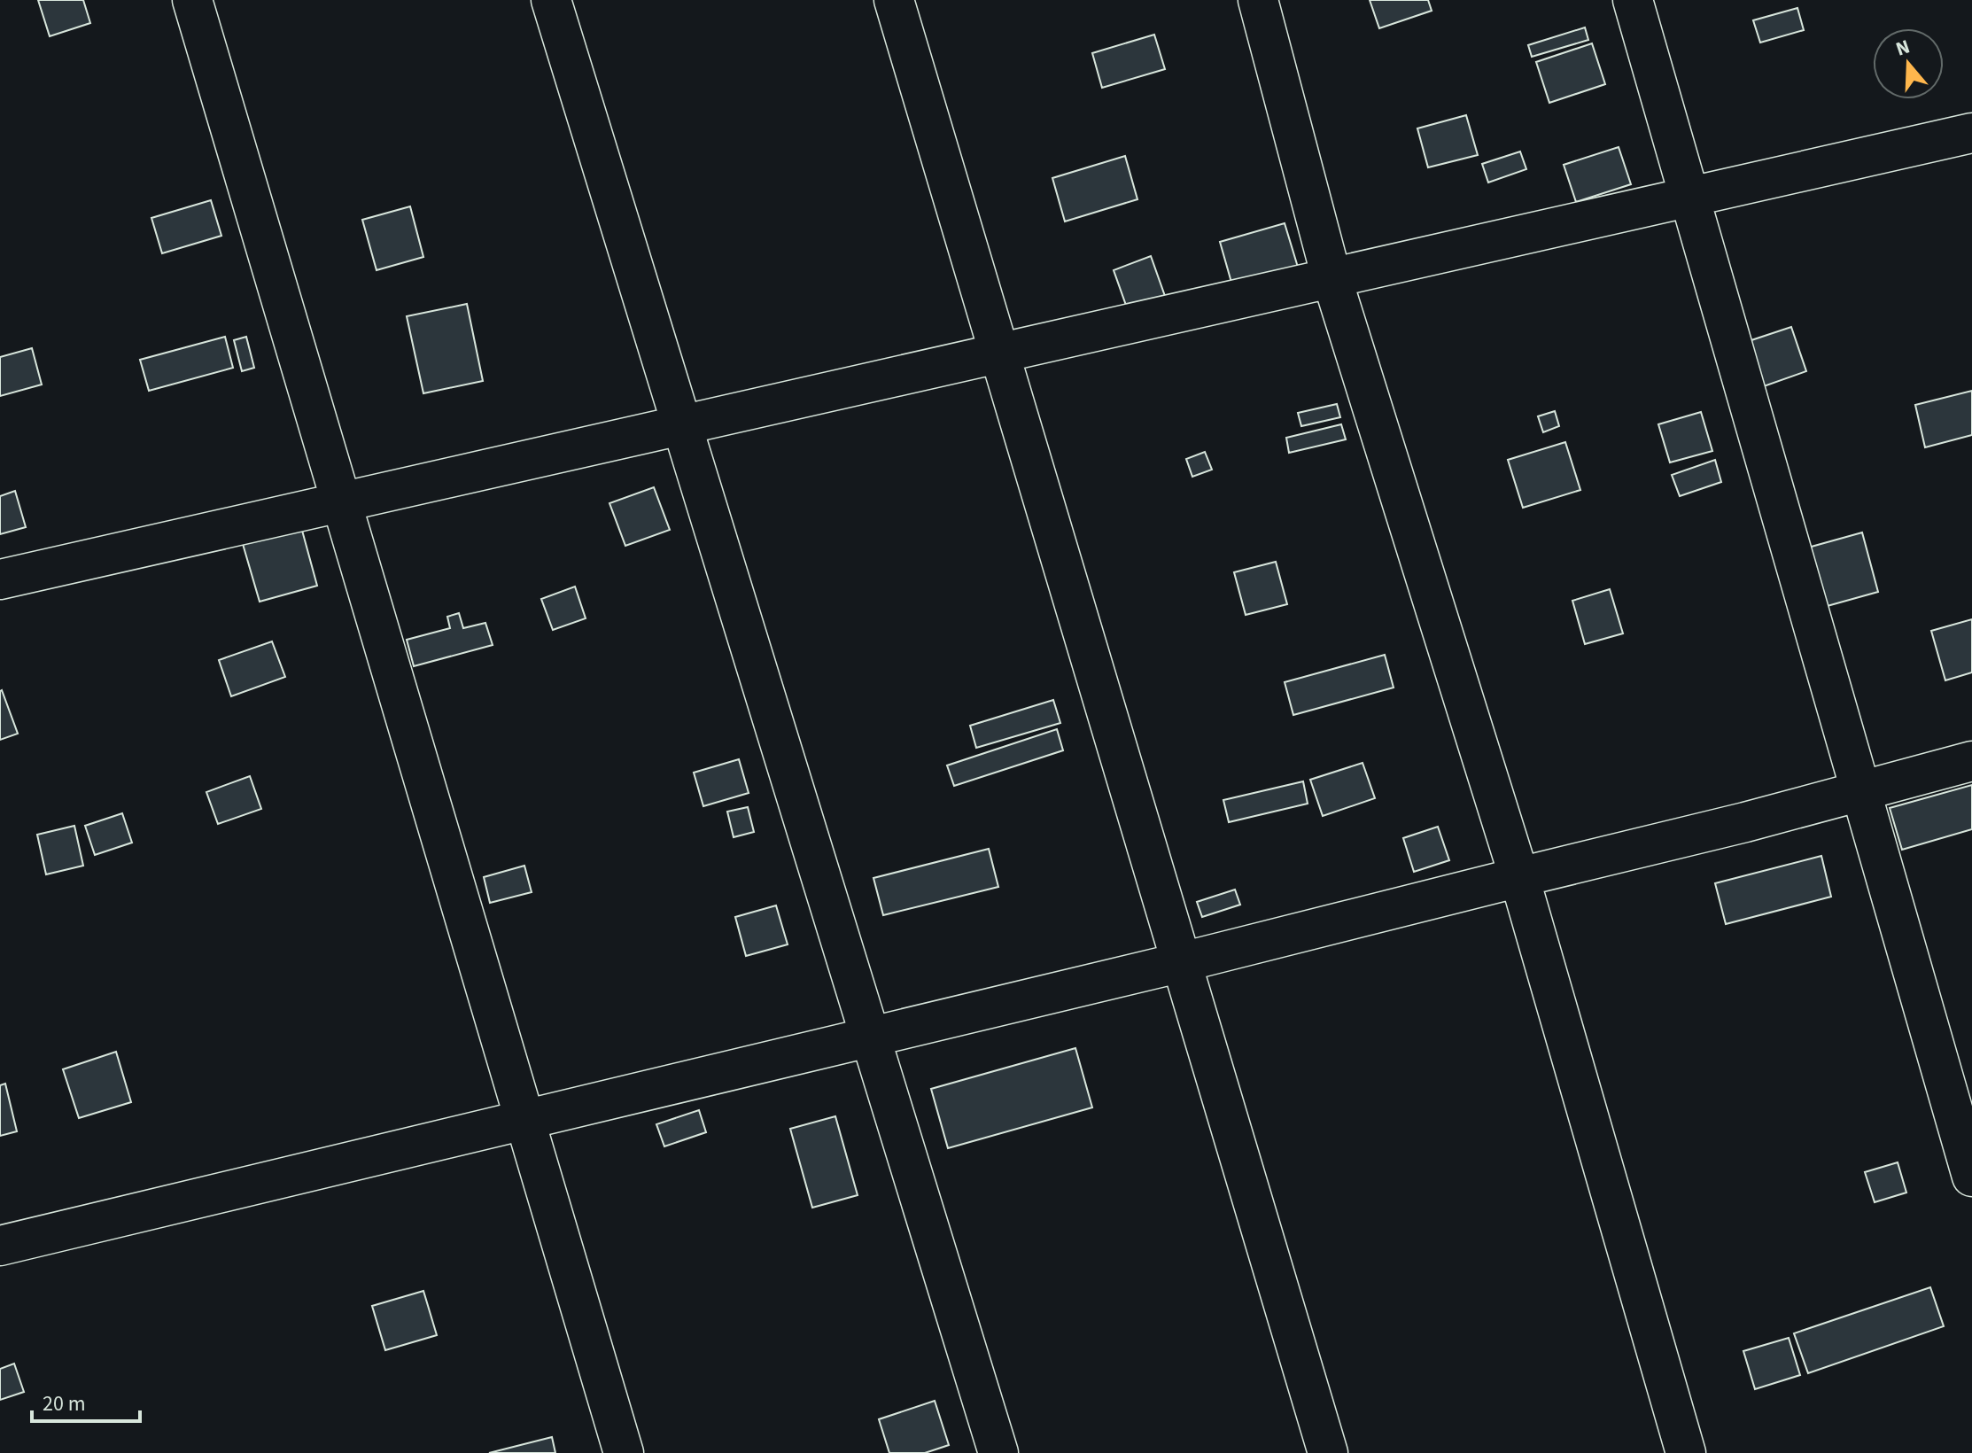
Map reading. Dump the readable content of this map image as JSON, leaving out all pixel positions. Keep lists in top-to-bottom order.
{
  "scale_bar": "20 m",
  "north": "top"
}
